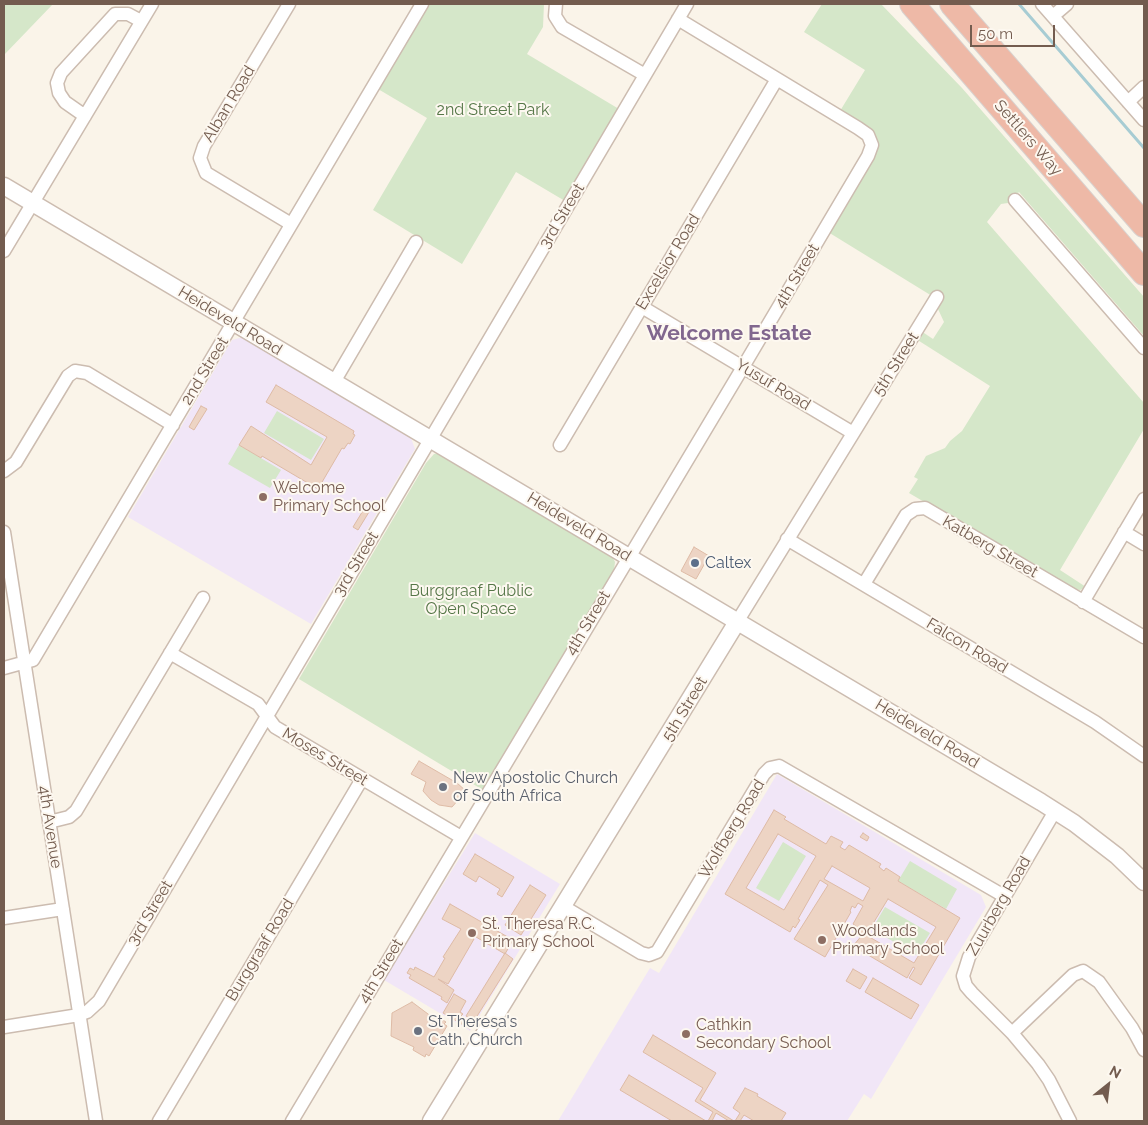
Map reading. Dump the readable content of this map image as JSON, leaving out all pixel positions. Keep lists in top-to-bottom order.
{
  "streets": {
    "highway": ["Settlers Way"],
    "street": [
      "Alban Road",
      "3rd Street",
      "Excelsior Road",
      "4th Street",
      "Heideveld Road",
      "5th Street",
      "2nd Street",
      "Yusuf Road",
      "Katberg Street",
      "Falcon Road",
      "Moses Street",
      "4th Avenue",
      "Wolfberg Road",
      "Zuurberg Road",
      "Burggraaf Road"
    ]
  },
  "crossings": [
    ["Alban Road", "2nd Street"],
    ["3rd Street", "Heideveld Road"],
    ["3rd Street", "Moses Street"],
    ["3rd Street", "4th Avenue"],
    ["Excelsior Road", "4th Street"],
    ["Excelsior Road", "Yusuf Road"],
    ["4th Street", "Heideveld Road"],
    ["4th Street", "Yusuf Road"],
    ["4th Street", "Moses Street"],
    ["Heideveld Road", "5th Street"],
    ["Heideveld Road", "2nd Street"],
    ["Heideveld Road", "Zuurberg Road"],
    ["5th Street", "Yusuf Road"],
    ["5th Street", "Falcon Road"],
    ["5th Street", "Wolfberg Road"],
    ["2nd Street", "4th Avenue"],
    ["Katberg Street", "Falcon Road"],
    ["Moses Street", "Burggraaf Road"],
    ["Wolfberg Road", "Zuurberg Road"]
  ],
  "districts": ["Welcome Estate"],
  "parks": ["2nd Street Park", "Burggraaf Public Open Space"],
  "places": [
    "Welcome Primary School",
    "Caltex",
    "New Apostolic Church of South Africa",
    "St. Theresa R.C. Primary School",
    "Woodlands Primary School",
    "St Theresa's Cath. Church",
    "Cathkin Secondary School"
  ],
  "scale_bar": "50 m",
  "north": "top right"
}
